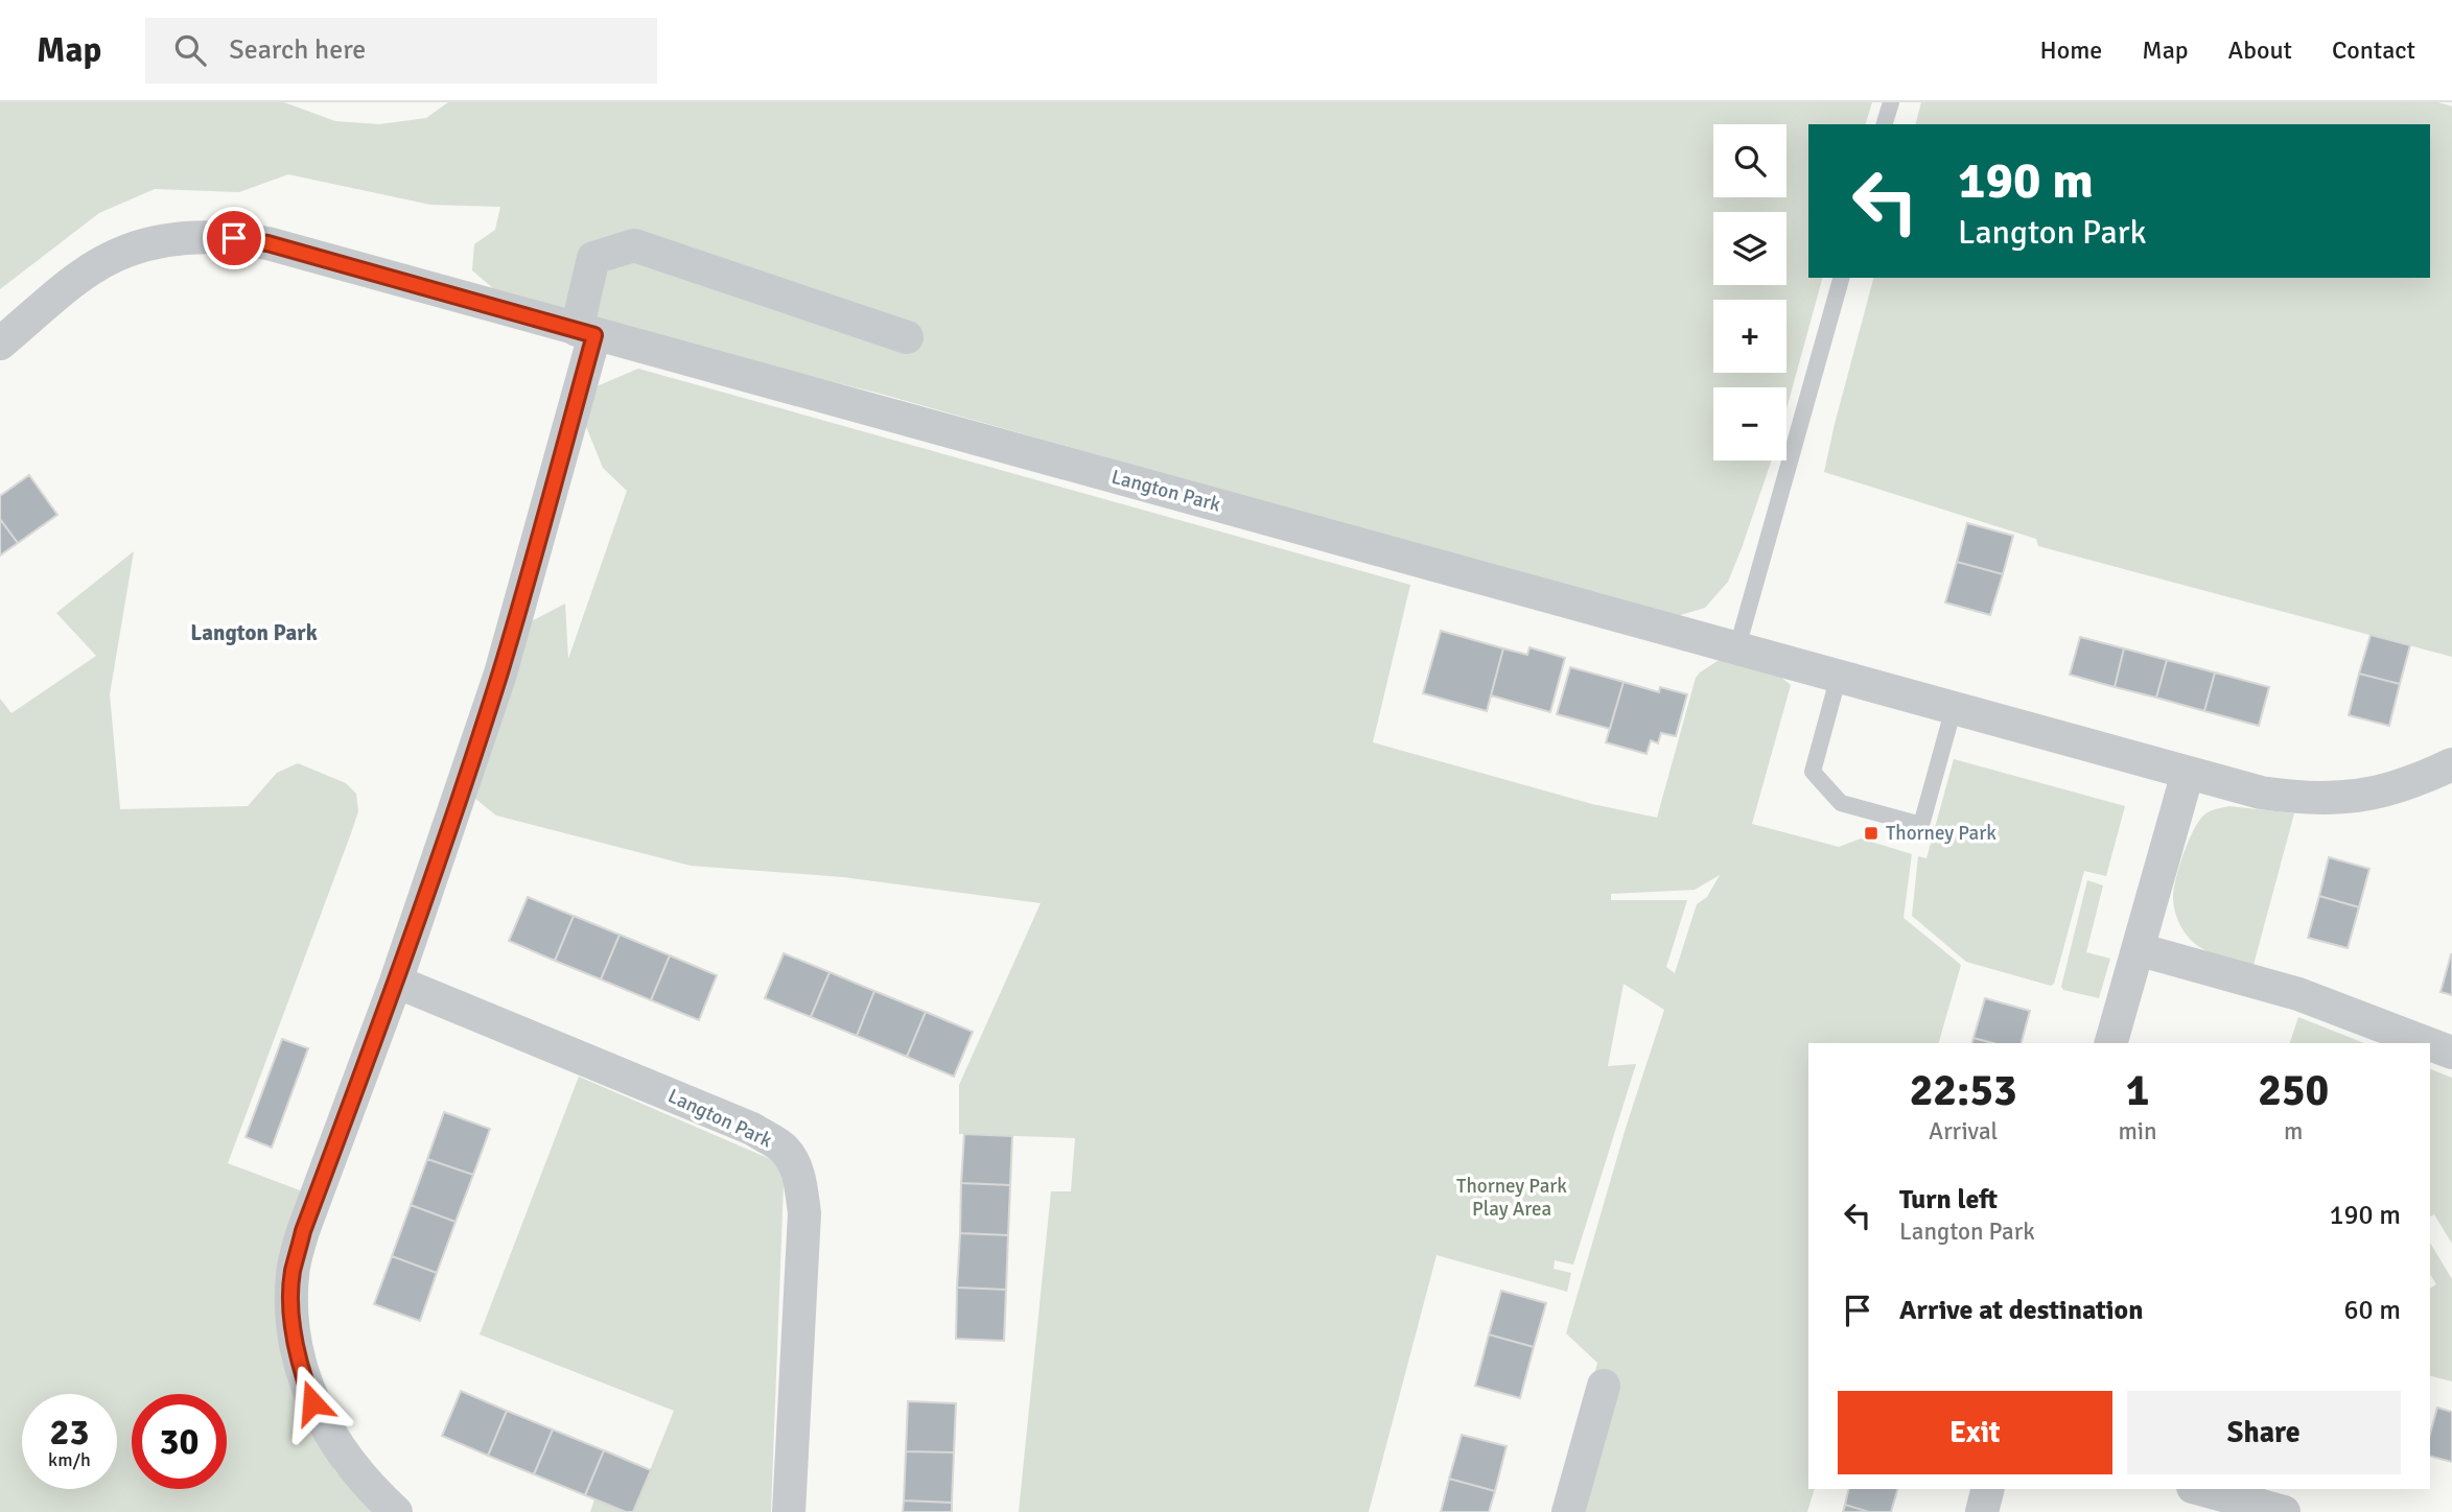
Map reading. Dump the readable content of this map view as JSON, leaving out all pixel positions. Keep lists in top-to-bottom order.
{
  "streets": {
    "street": ["Langton Park"]
  },
  "districts": ["Langton Park"],
  "parks": ["Thorney Park Play Area"],
  "places": {
    "transit": ["Thorney Park"]
  },
  "page": {
    "header": "Map",
    "search": "Search here",
    "nav": [
      "Home",
      "Map",
      "About",
      "Contact"
    ],
    "map_buttons": ["+", "−"],
    "turn": ["190 m", "Langton Park"],
    "eta": [
      "22:53",
      "Arrival",
      "1",
      "min",
      "250",
      "m"
    ],
    "list": [
      {
        "name": "Turn left",
        "note": "Langton Park",
        "value": "190 m"
      },
      {
        "name": "Arrive at destination",
        "value": "60 m"
      }
    ],
    "buttons": ["Exit", "Share"],
    "speed": "23 km/h",
    "limit": "30"
  }
}
